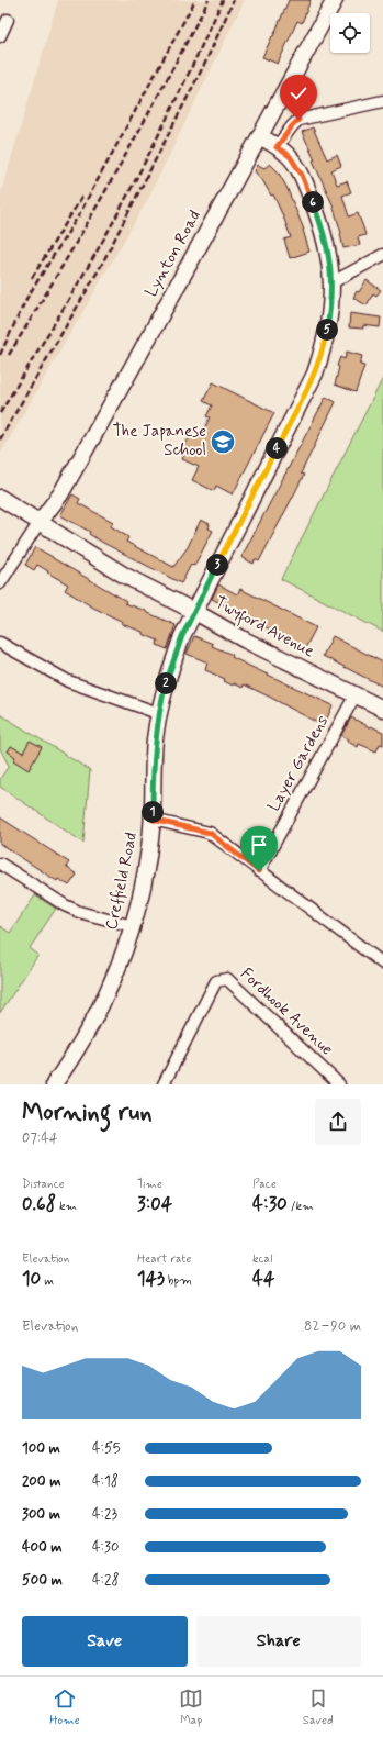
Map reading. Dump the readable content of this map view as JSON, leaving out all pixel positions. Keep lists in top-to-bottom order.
{
  "streets": {
    "street": [
      "Lynton Road",
      "Twyford Avenue",
      "Layer Gardens",
      "Creffield Road",
      "Fordhook Avenue"
    ]
  },
  "crossings": [
    ["Lynton Road", "Twyford Avenue"],
    ["Lynton Road", "Creffield Road"],
    ["Twyford Avenue", "Layer Gardens"],
    ["Twyford Avenue", "Creffield Road"]
  ],
  "places": {
    "school or university": ["The Japanese School"]
  },
  "page": {
    "pins": [
      "6",
      "5",
      "4",
      "3",
      "2",
      "1"
    ],
    "heading": ["Morning run", "07:44"],
    "stats": [
      ["Distance", "0.68 km"],
      ["Time", "3:04"],
      ["Pace", "4:30 /km"],
      ["Elevation", "10 m"],
      ["Heart rate", "143 bpm"],
      ["kcal", "44"]
    ],
    "chart": ["Elevation", "82–90 m"],
    "list": [
      {
        "name": "100 m",
        "note": "4:55"
      },
      {
        "name": "200 m",
        "note": "4:18"
      },
      {
        "name": "300 m",
        "note": "4:23"
      },
      {
        "name": "400 m",
        "note": "4:30"
      },
      {
        "name": "500 m",
        "note": "4:28"
      }
    ],
    "buttons": ["Save", "Share"],
    "tabs": ["Home", "Map", "Saved"]
  }
}
